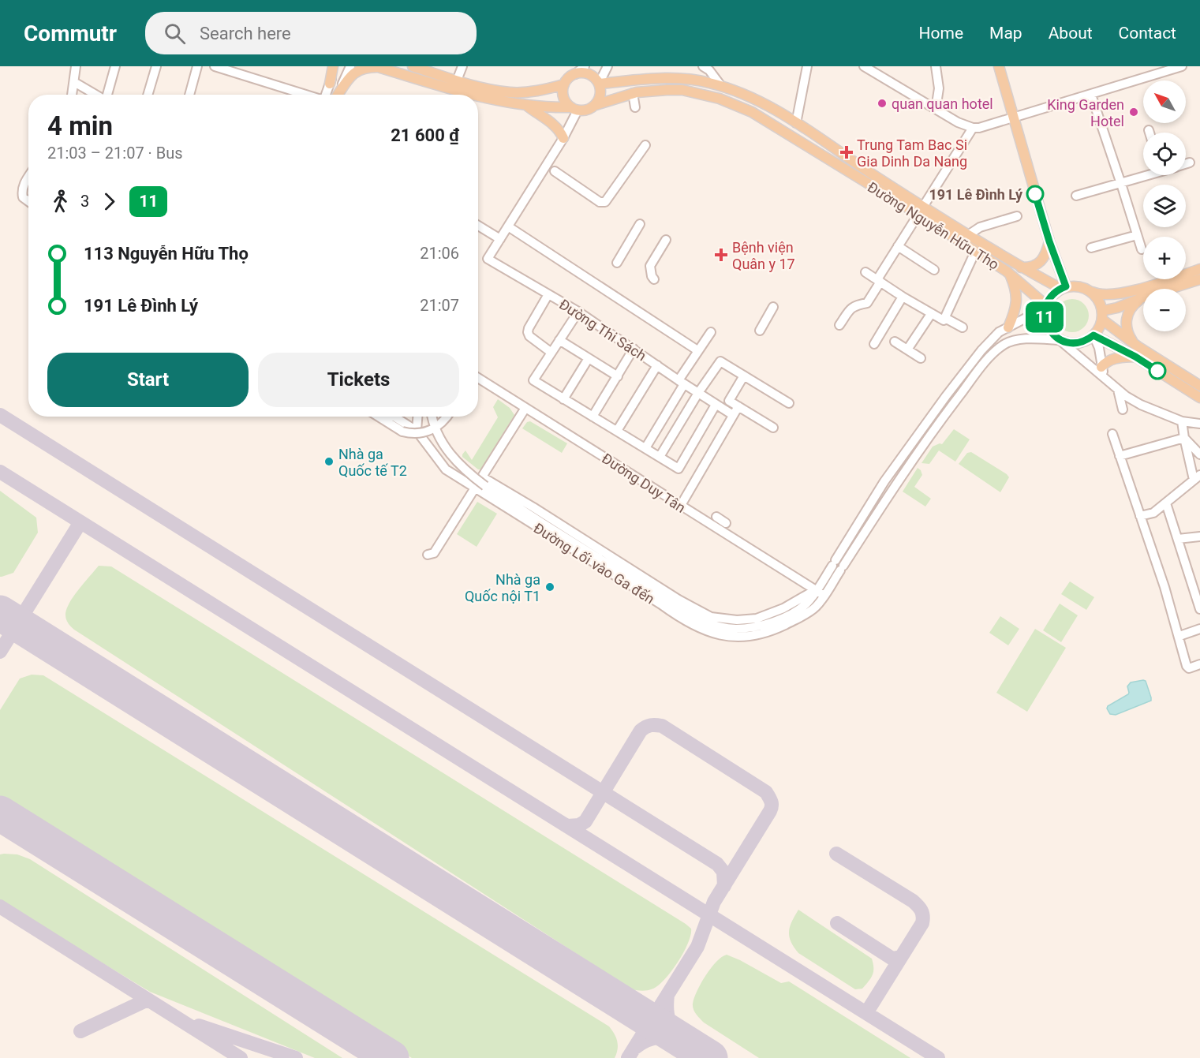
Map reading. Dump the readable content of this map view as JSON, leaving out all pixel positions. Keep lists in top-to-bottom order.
{
  "streets": {
    "main road": ["Đường Nguyễn Hữu Thọ"],
    "street": ["Đường Thi Sách", "Đường Duy Tân", "Đường Lối vào Ga đến"]
  },
  "crossings": [
    ["Đường Duy Tân", "Đường Lối vào Ga đến"]
  ],
  "places": {
    "other": [
      "quan quan hotel",
      "King Garden Hotel",
      "191 Lê Đình Lý",
      "Nhà ga Quốc tế T2",
      "Nhà ga Quốc nội T1"
    ],
    "health": ["Trung Tam Bac Si Gia Dinh Da Nang", "Bệnh viện Quân y 17"]
  },
  "lines": ["bus line 11"],
  "north": "top left",
  "page": {
    "header": "Commutr",
    "search": "Search here",
    "nav": [
      "Home",
      "Map",
      "About",
      "Contact"
    ],
    "on_map": "11",
    "map_buttons": ["+", "−"],
    "heading": ["4 min", "21:03 – 21:07 · Bus", "21 600 ₫"],
    "legs": ["3", "11"],
    "list": [
      {
        "name": "113 Nguyễn Hữu Thọ",
        "value": "21:06"
      },
      {
        "name": "191 Lê Đình Lý",
        "value": "21:07"
      }
    ],
    "buttons": ["Start", "Tickets"]
  }
}
